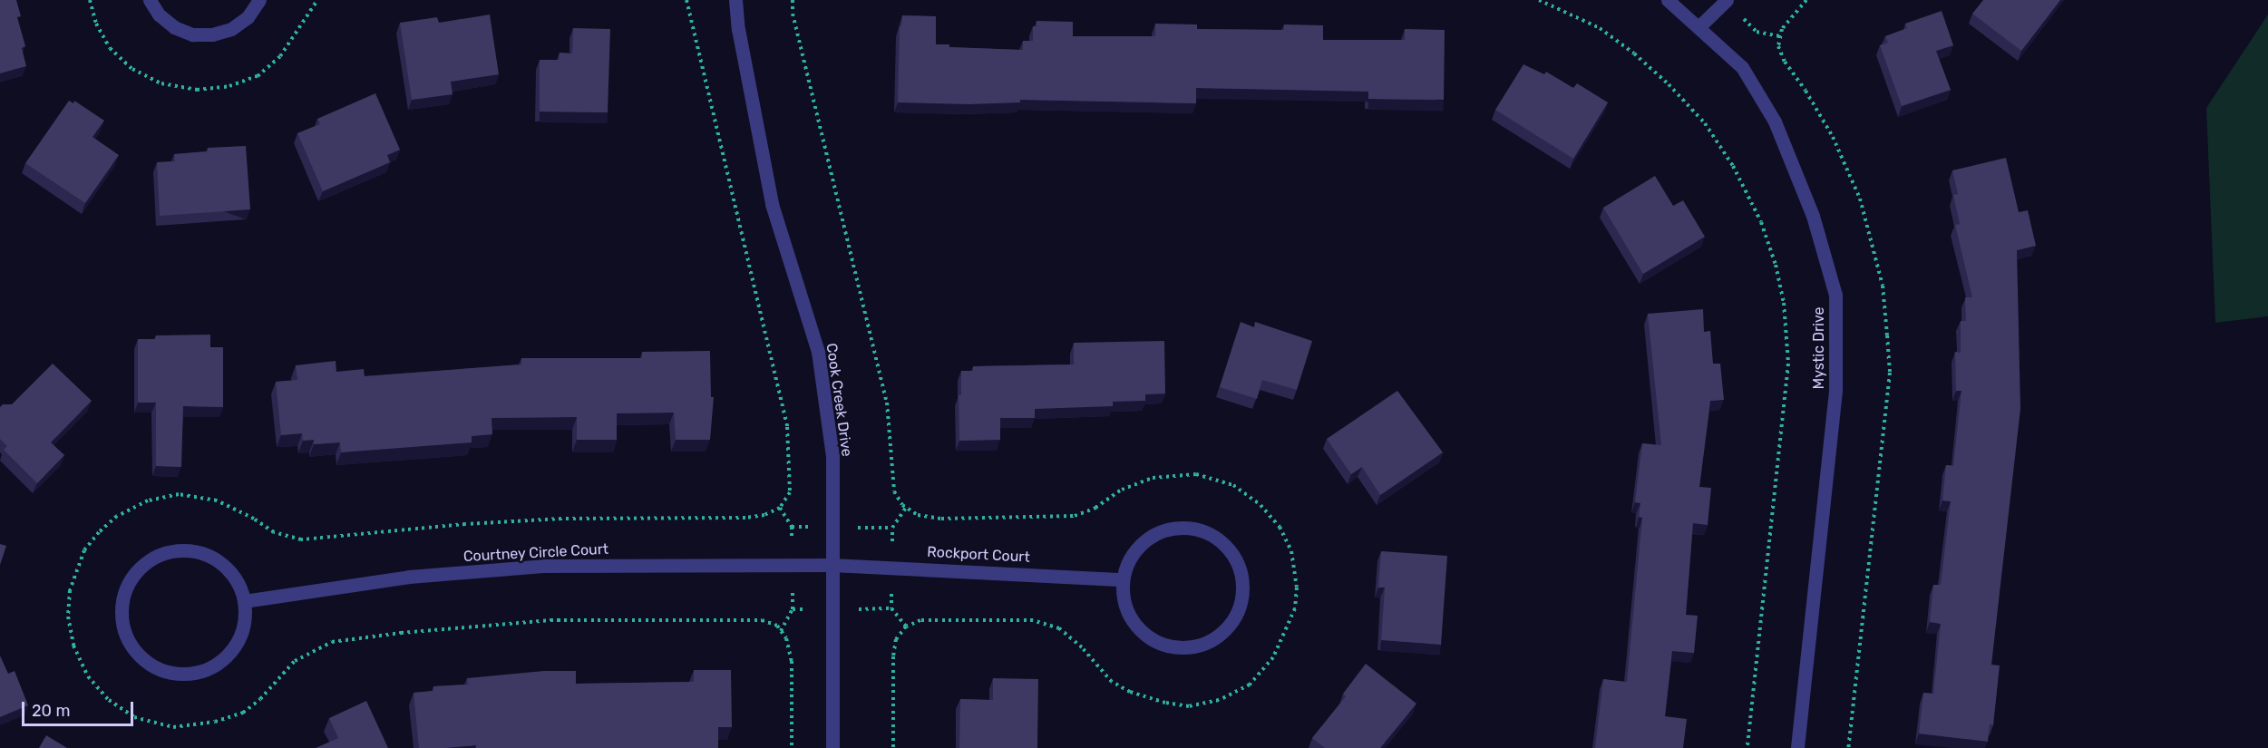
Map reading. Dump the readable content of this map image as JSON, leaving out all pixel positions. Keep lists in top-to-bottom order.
{
  "streets": {
    "street": [
      "Mystic Drive",
      "Cook Creek Drive",
      "Courtney Circle Court",
      "Rockport Court"
    ]
  },
  "crossings": [
    ["Cook Creek Drive", "Courtney Circle Court"],
    ["Cook Creek Drive", "Rockport Court"],
    ["Courtney Circle Court", "Rockport Court"]
  ],
  "scale_bar": "20 m"
}
